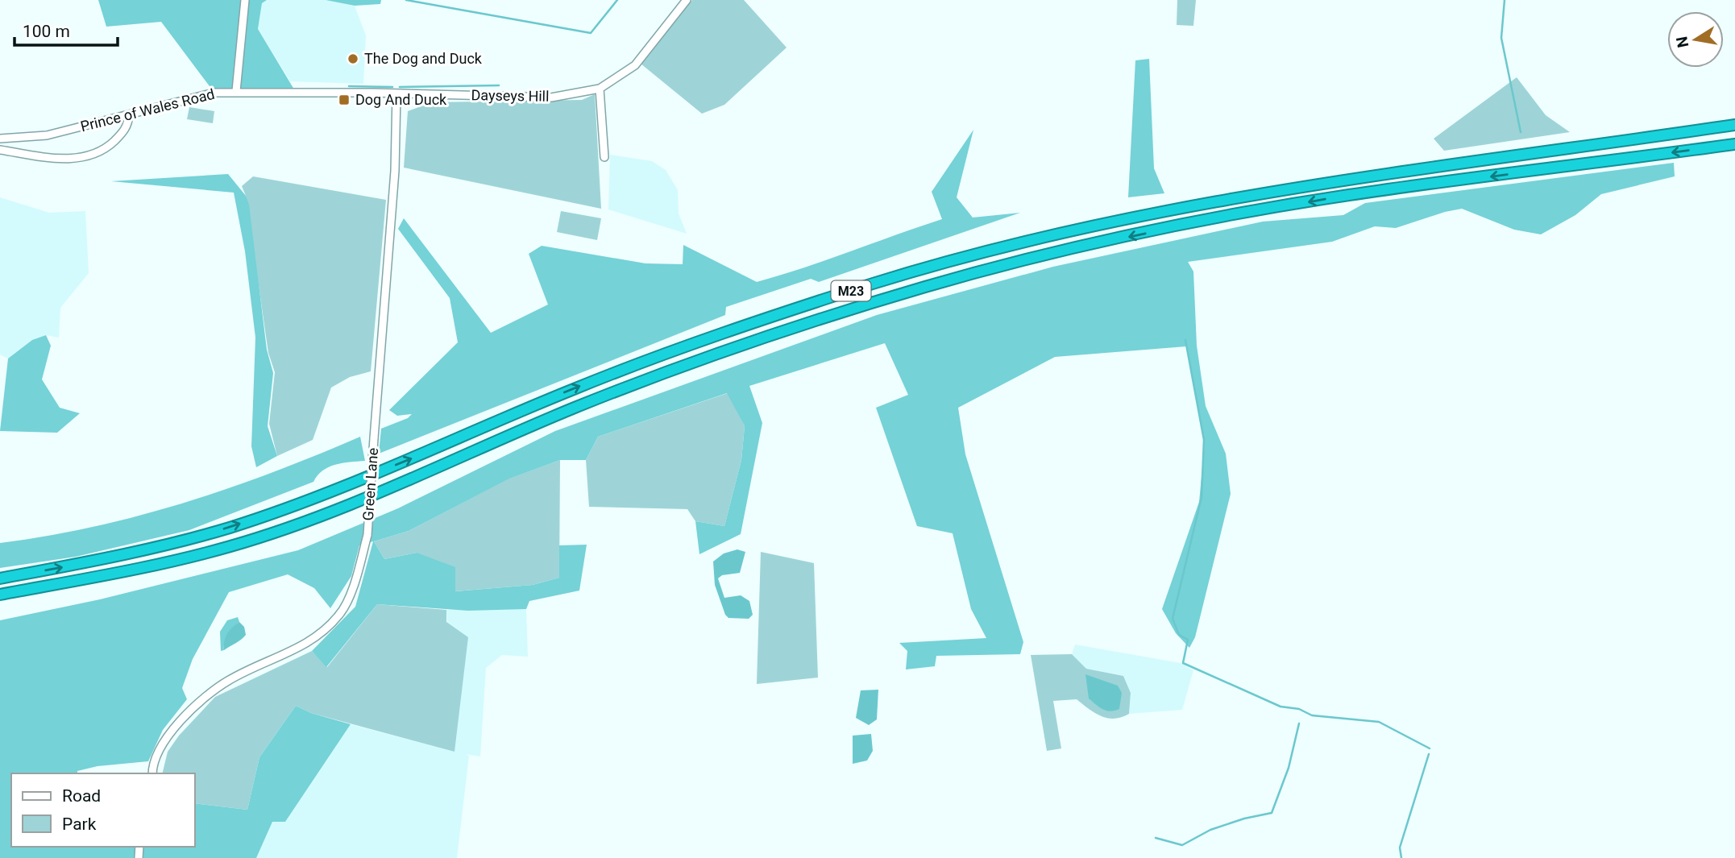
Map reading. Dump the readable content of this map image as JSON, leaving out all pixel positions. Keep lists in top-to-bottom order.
{
  "streets": {
    "highway": ["M23"],
    "street": ["Dayseys Hill", "Prince of Wales Road", "Green Lane"]
  },
  "crossings": [
    ["Dayseys Hill", "Prince of Wales Road"],
    ["Dayseys Hill", "Green Lane"],
    ["Prince of Wales Road", "Green Lane"]
  ],
  "places": {
    "other": ["The Dog and Duck"],
    "transit": ["Dog And Duck"]
  },
  "legend": ["Road", "Park"],
  "scale_bar": "100 m",
  "north": "left"
}
